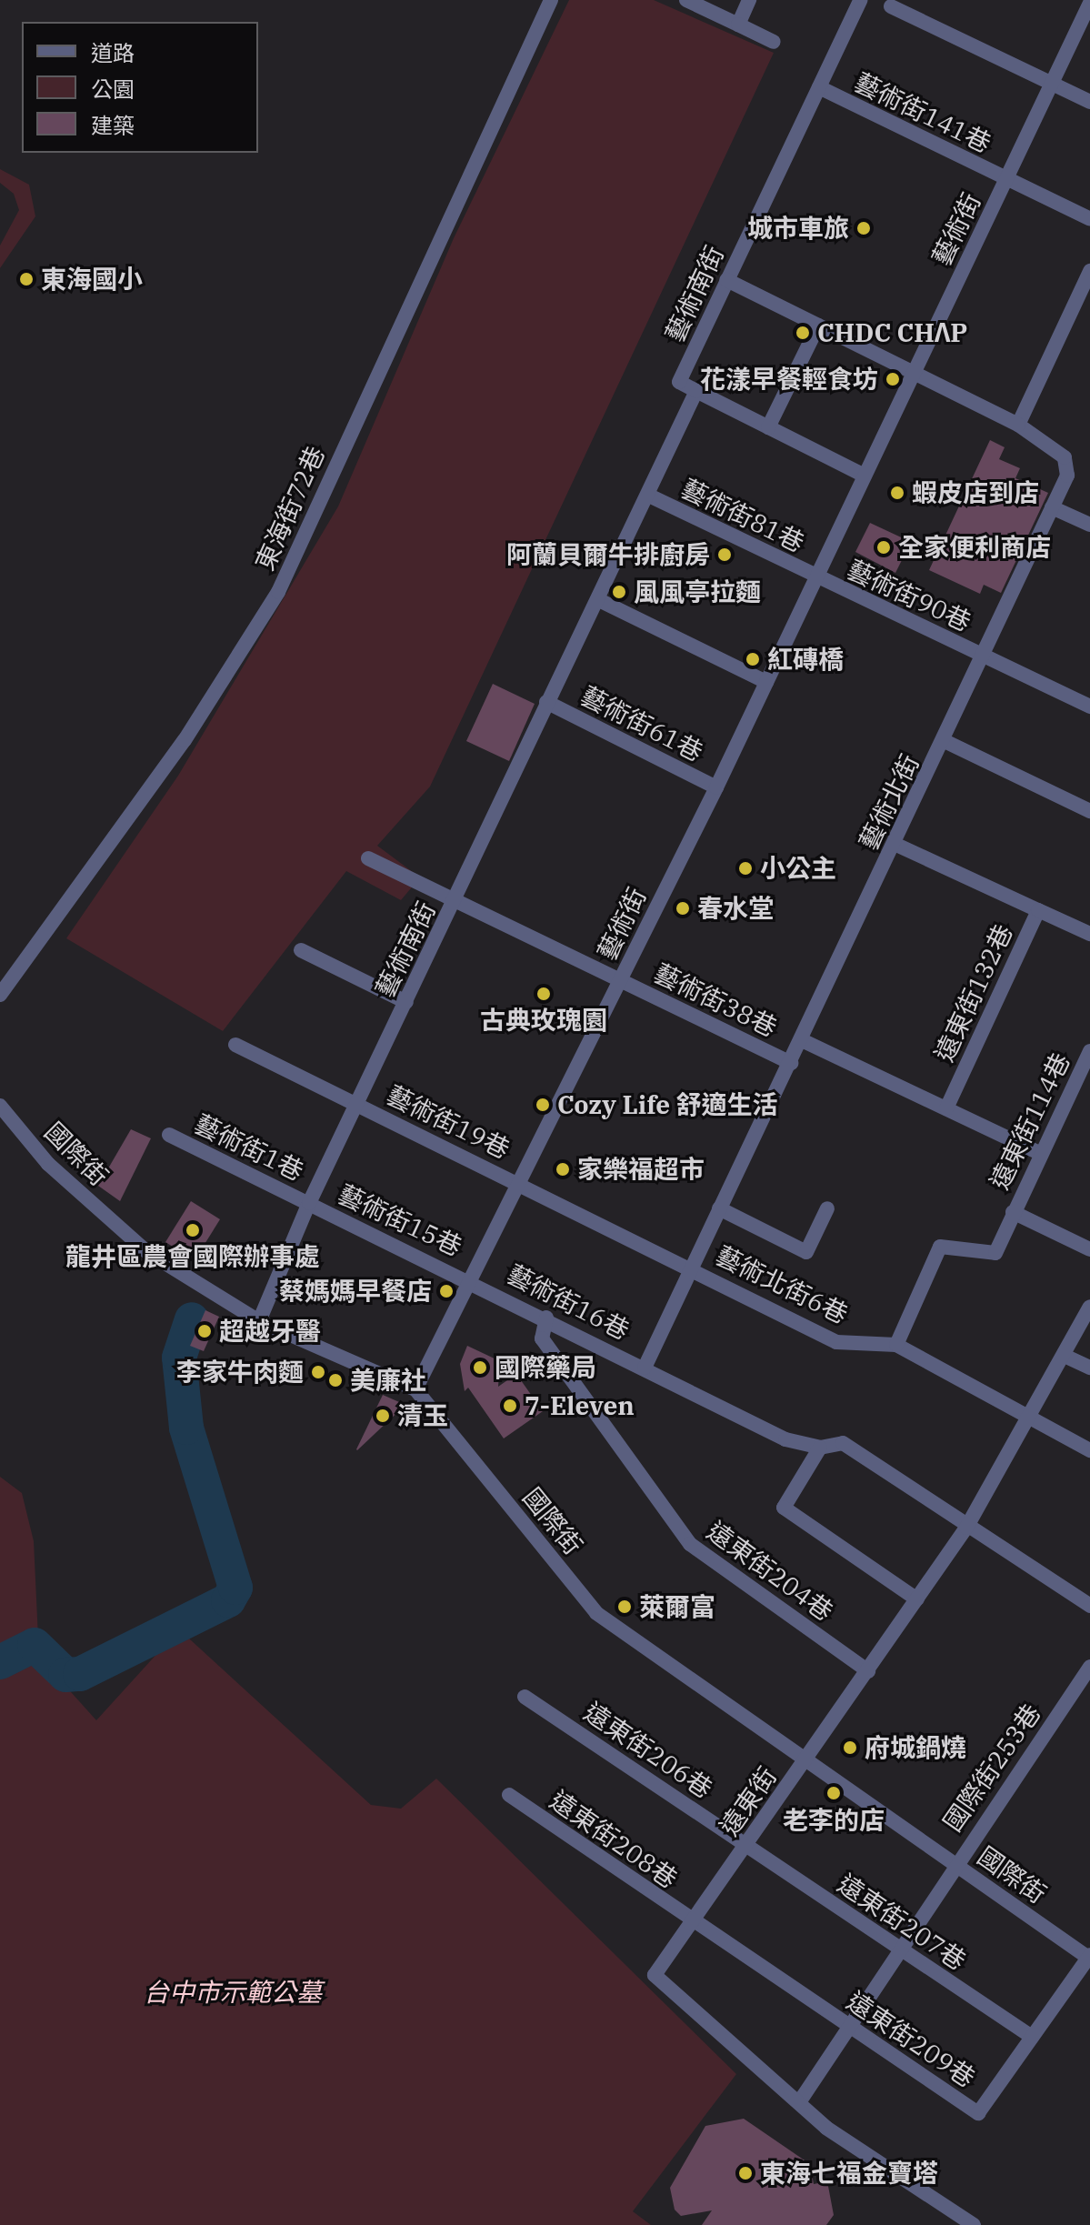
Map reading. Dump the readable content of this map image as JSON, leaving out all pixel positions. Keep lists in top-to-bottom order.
{
  "streets": {
    "street": [
      "藝術街141巷",
      "藝術街",
      "藝術南街",
      "東海街72巷",
      "藝術街81巷",
      "藝術街90巷",
      "藝術街61巷",
      "藝術北街",
      "遠東街132巷",
      "藝術街38巷",
      "遠東街114巷",
      "藝術街19巷",
      "藝術街1巷",
      "國際街",
      "藝術街15巷",
      "藝術北街6巷",
      "藝術街16巷",
      "遠東街204巷",
      "遠東街206巷",
      "國際街253巷",
      "遠東街",
      "遠東街208巷",
      "遠東街207巷",
      "遠東街209巷"
    ]
  },
  "crossings": [
    ["藝術街141巷", "藝術街"],
    ["藝術街141巷", "藝術南街"],
    ["藝術街", "藝術街81巷"],
    ["藝術街", "藝術街90巷"],
    ["藝術街", "藝術街61巷"],
    ["藝術街", "藝術北街"],
    ["藝術街", "藝術街38巷"],
    ["藝術街", "藝術街19巷"],
    ["藝術街", "國際街"],
    ["藝術街", "藝術街15巷"],
    ["藝術街", "藝術街16巷"],
    ["藝術南街", "藝術街81巷"],
    ["藝術南街", "藝術街61巷"],
    ["藝術南街", "藝術北街"],
    ["藝術南街", "藝術街38巷"],
    ["藝術南街", "藝術街19巷"],
    ["藝術南街", "藝術街1巷"],
    ["藝術南街", "國際街"],
    ["藝術南街", "藝術街15巷"],
    ["藝術街81巷", "藝術街90巷"],
    ["藝術街90巷", "藝術北街"],
    ["藝術北街", "藝術街38巷"],
    ["藝術北街", "藝術街19巷"],
    ["藝術北街", "藝術北街6巷"],
    ["藝術北街", "藝術街16巷"],
    ["遠東街114巷", "藝術北街6巷"],
    ["藝術街19巷", "藝術北街6巷"],
    ["藝術街1巷", "藝術街15巷"],
    ["國際街", "國際街253巷"],
    ["國際街", "遠東街"],
    ["國際街", "遠東街209巷"],
    ["藝術街15巷", "藝術街16巷"],
    ["藝術街16巷", "遠東街204巷"],
    ["遠東街204巷", "遠東街"],
    ["遠東街206巷", "遠東街"],
    ["遠東街206巷", "遠東街207巷"],
    ["國際街253巷", "遠東街"],
    ["國際街253巷", "遠東街207巷"],
    ["國際街253巷", "遠東街209巷"],
    ["遠東街", "遠東街208巷"],
    ["遠東街", "遠東街207巷"],
    ["遠東街", "遠東街209巷"],
    ["遠東街208巷", "遠東街209巷"],
    ["遠東街207巷", "遠東街209巷"]
  ],
  "parks": ["台中市示範公墓"],
  "places": [
    "城市車旅",
    "東海國小",
    "CHDC CHΛP",
    "花漾早餐輕食坊",
    "蝦皮店到店",
    "全家便利商店",
    "阿蘭貝爾牛排廚房",
    "風風亭拉麵",
    "紅磚橋",
    "小公主",
    "春水堂",
    "古典玫瑰園",
    "Cozy Life 舒適生活",
    "家樂福超市",
    "龍井區農會國際辦事處",
    "蔡媽媽早餐店",
    "超越牙醫",
    "國際藥局",
    "李家牛肉麵",
    "美廉社",
    "7-Eleven",
    "清玉",
    "萊爾富",
    "府城鍋燒",
    "老李的店",
    "東海七福金寶塔"
  ],
  "legend": ["道路", "公園", "建築"]
}
